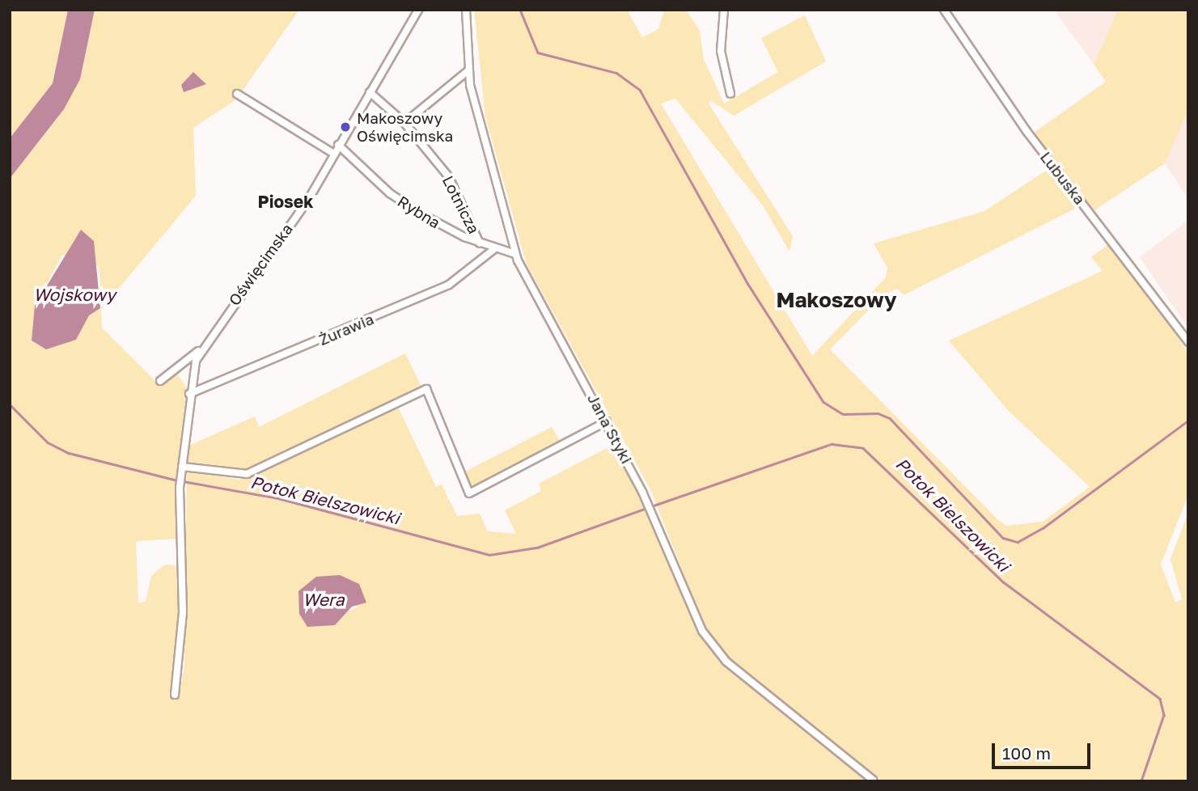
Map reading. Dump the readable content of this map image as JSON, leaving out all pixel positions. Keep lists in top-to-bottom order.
{
  "streets": {
    "street": [
      "Lubuska",
      "Lotnicza",
      "Rybna",
      "Oświęcimska",
      "Żurawia",
      "Jana Styki"
    ]
  },
  "crossings": [
    ["Lotnicza", "Rybna"],
    ["Lotnicza", "Oświęcimska"],
    ["Rybna", "Oświęcimska"],
    ["Rybna", "Żurawia"],
    ["Rybna", "Jana Styki"],
    ["Oświęcimska", "Żurawia"]
  ],
  "districts": ["Piosek", "Makoszowy"],
  "water": ["Wojskowy", "Potok Bielszowicki", "Wera"],
  "places": ["Makoszowy Oświęcimska"],
  "scale_bar": "100 m"
}
